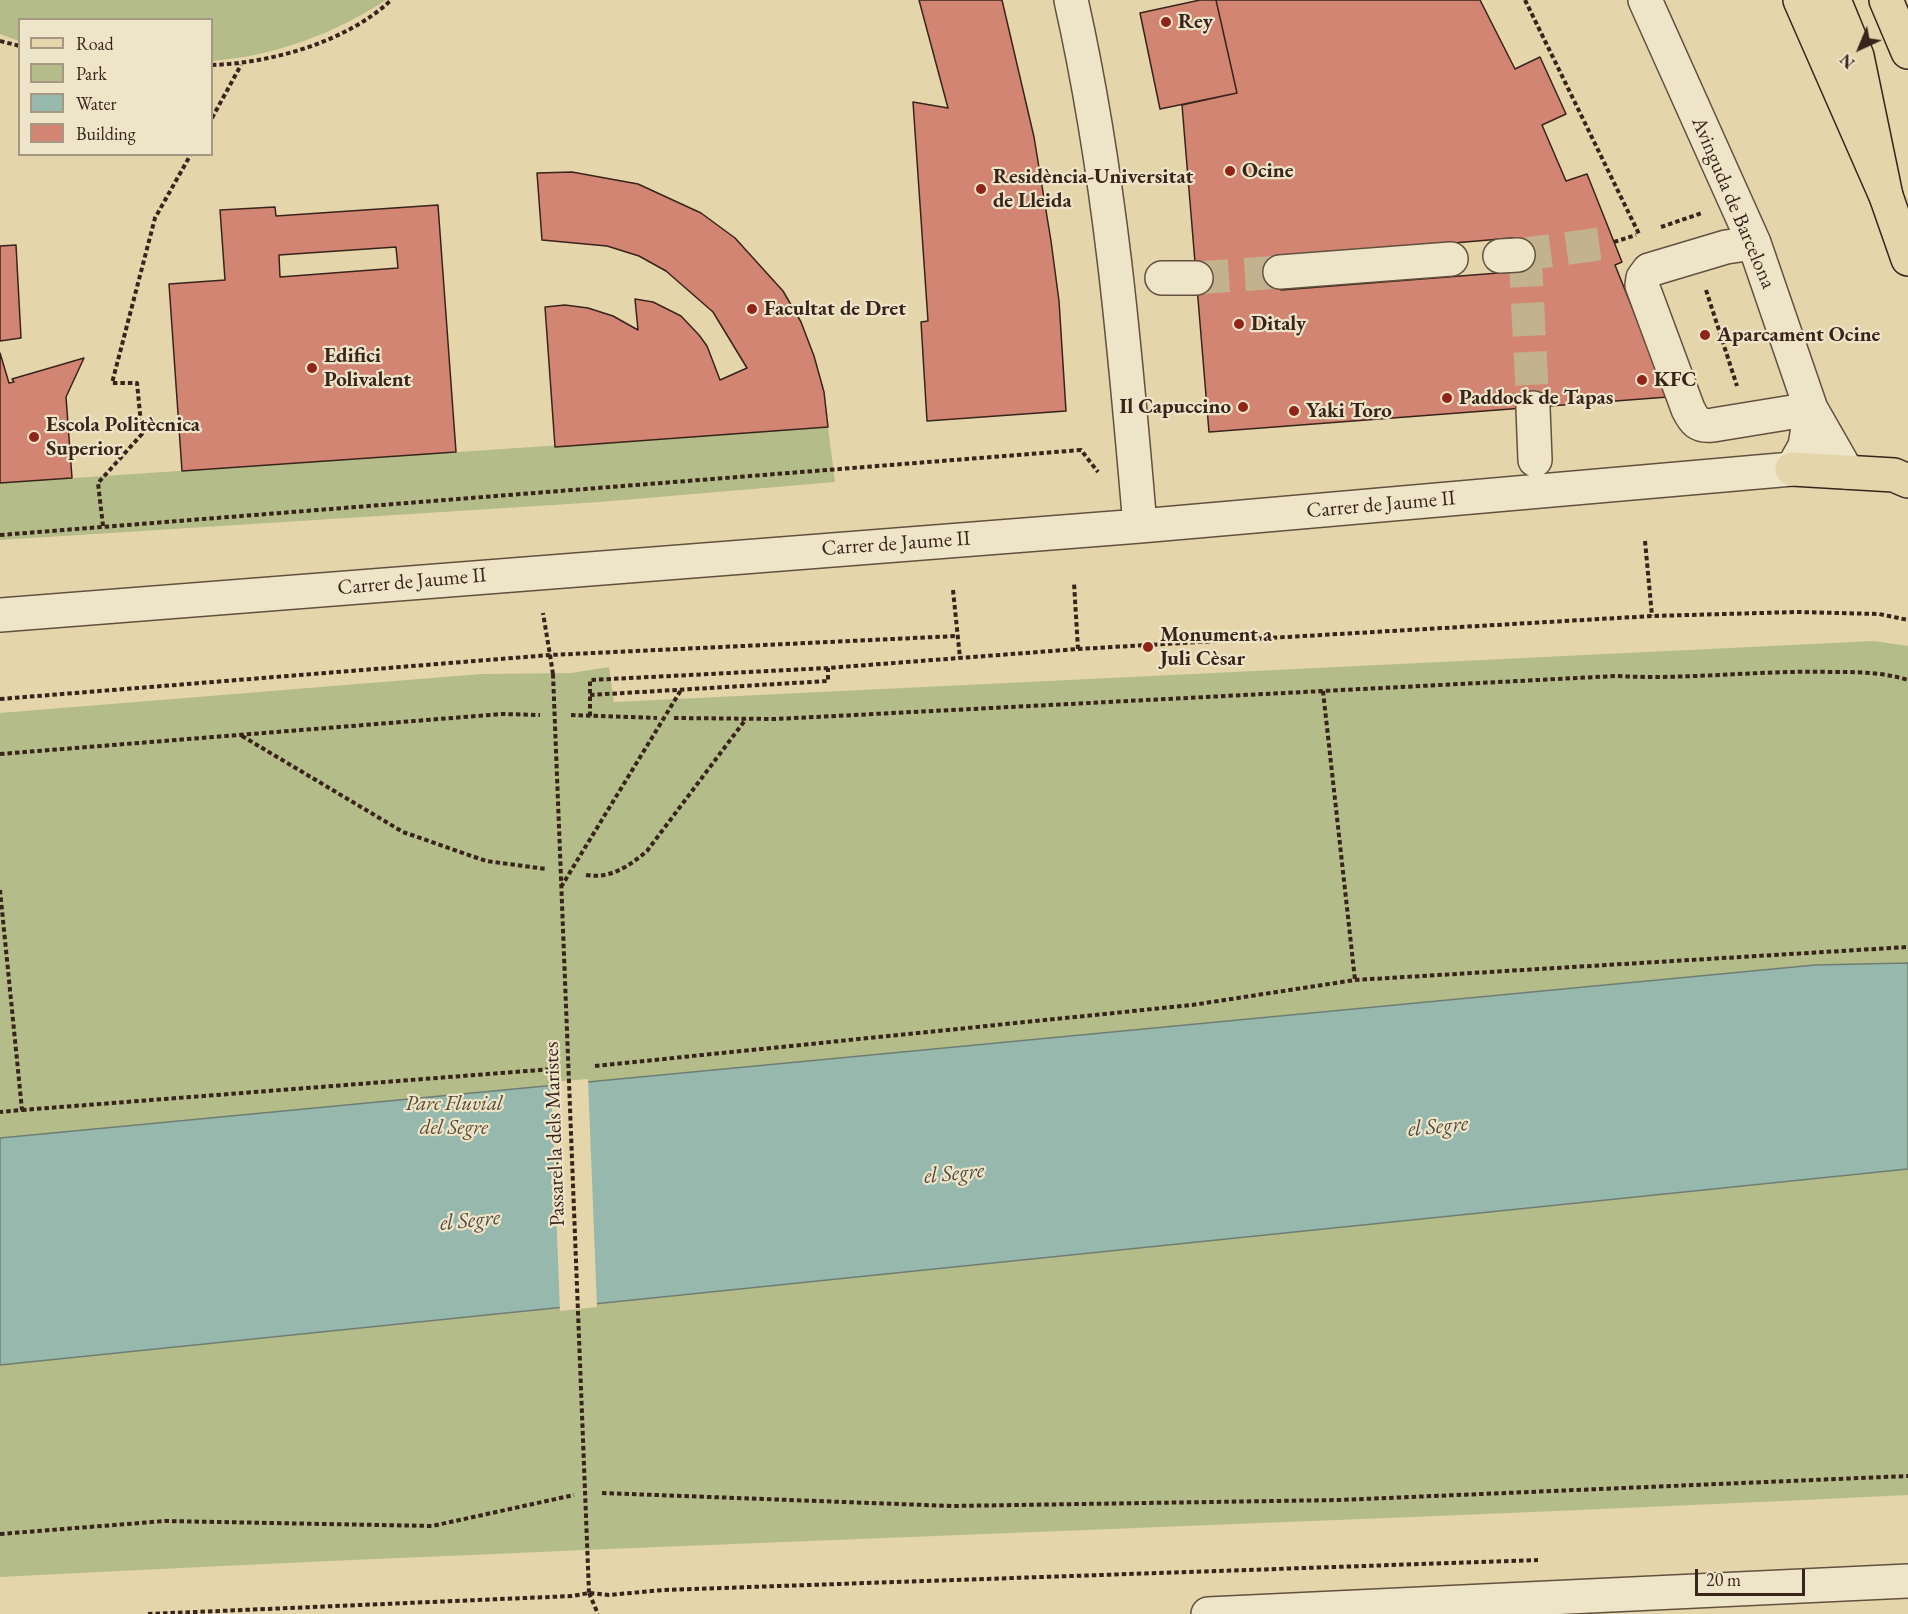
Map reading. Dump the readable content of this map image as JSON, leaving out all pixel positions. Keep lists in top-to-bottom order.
{
  "streets": {
    "street": ["Avinguda de Barcelona", "Carrer de Jaume II"],
    "path": ["Passarel·la dels Maristes"]
  },
  "crossings": [
    ["Avinguda de Barcelona", "Carrer de Jaume II"]
  ],
  "water": ["el Segre"],
  "parks": ["Parc Fluvial del Segre"],
  "places": [
    "Rey",
    "Ocine",
    "Residència-Universitat de Lleida",
    "Facultat de Dret",
    "Ditaly",
    "Aparcament Ocine",
    "Edifici Polivalent",
    "KFC",
    "Paddock de Tapas",
    "Il Capuccino",
    "Yaki Toro",
    "Escola Politècnica Superior",
    "Monument a Juli Cèsar"
  ],
  "legend": [
    "Road",
    "Park",
    "Water",
    "Building"
  ],
  "scale_bar": "20 m",
  "north": "bottom left"
}
